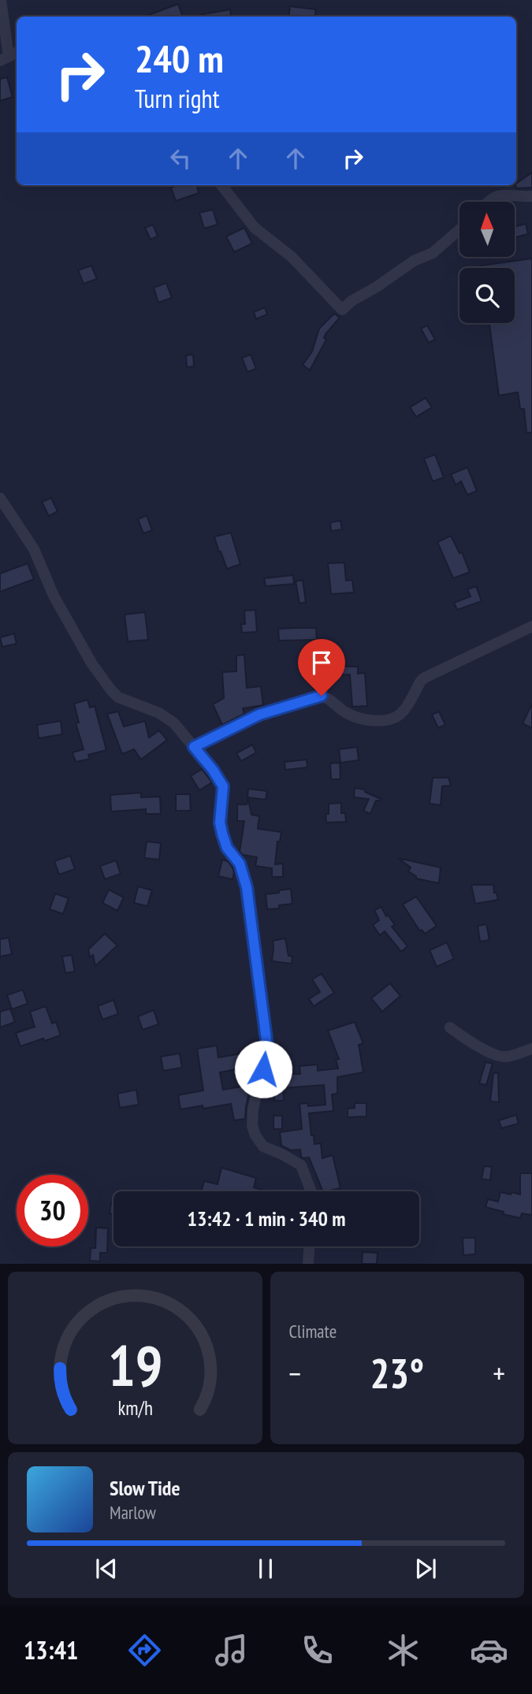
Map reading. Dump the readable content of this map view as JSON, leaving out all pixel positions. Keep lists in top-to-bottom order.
{
  "north": "top",
  "page": {
    "turn": ["240 m", "Turn right"],
    "limit": "30",
    "trip": "13:42 · 1 min · 340 m",
    "tile": "Climate",
    "heat": ["−", "23°", "+"],
    "song": ["Slow Tide", "Marlow"],
    "tabs": "13:41",
    "gauge": ["19", "km/h"]
  }
}
